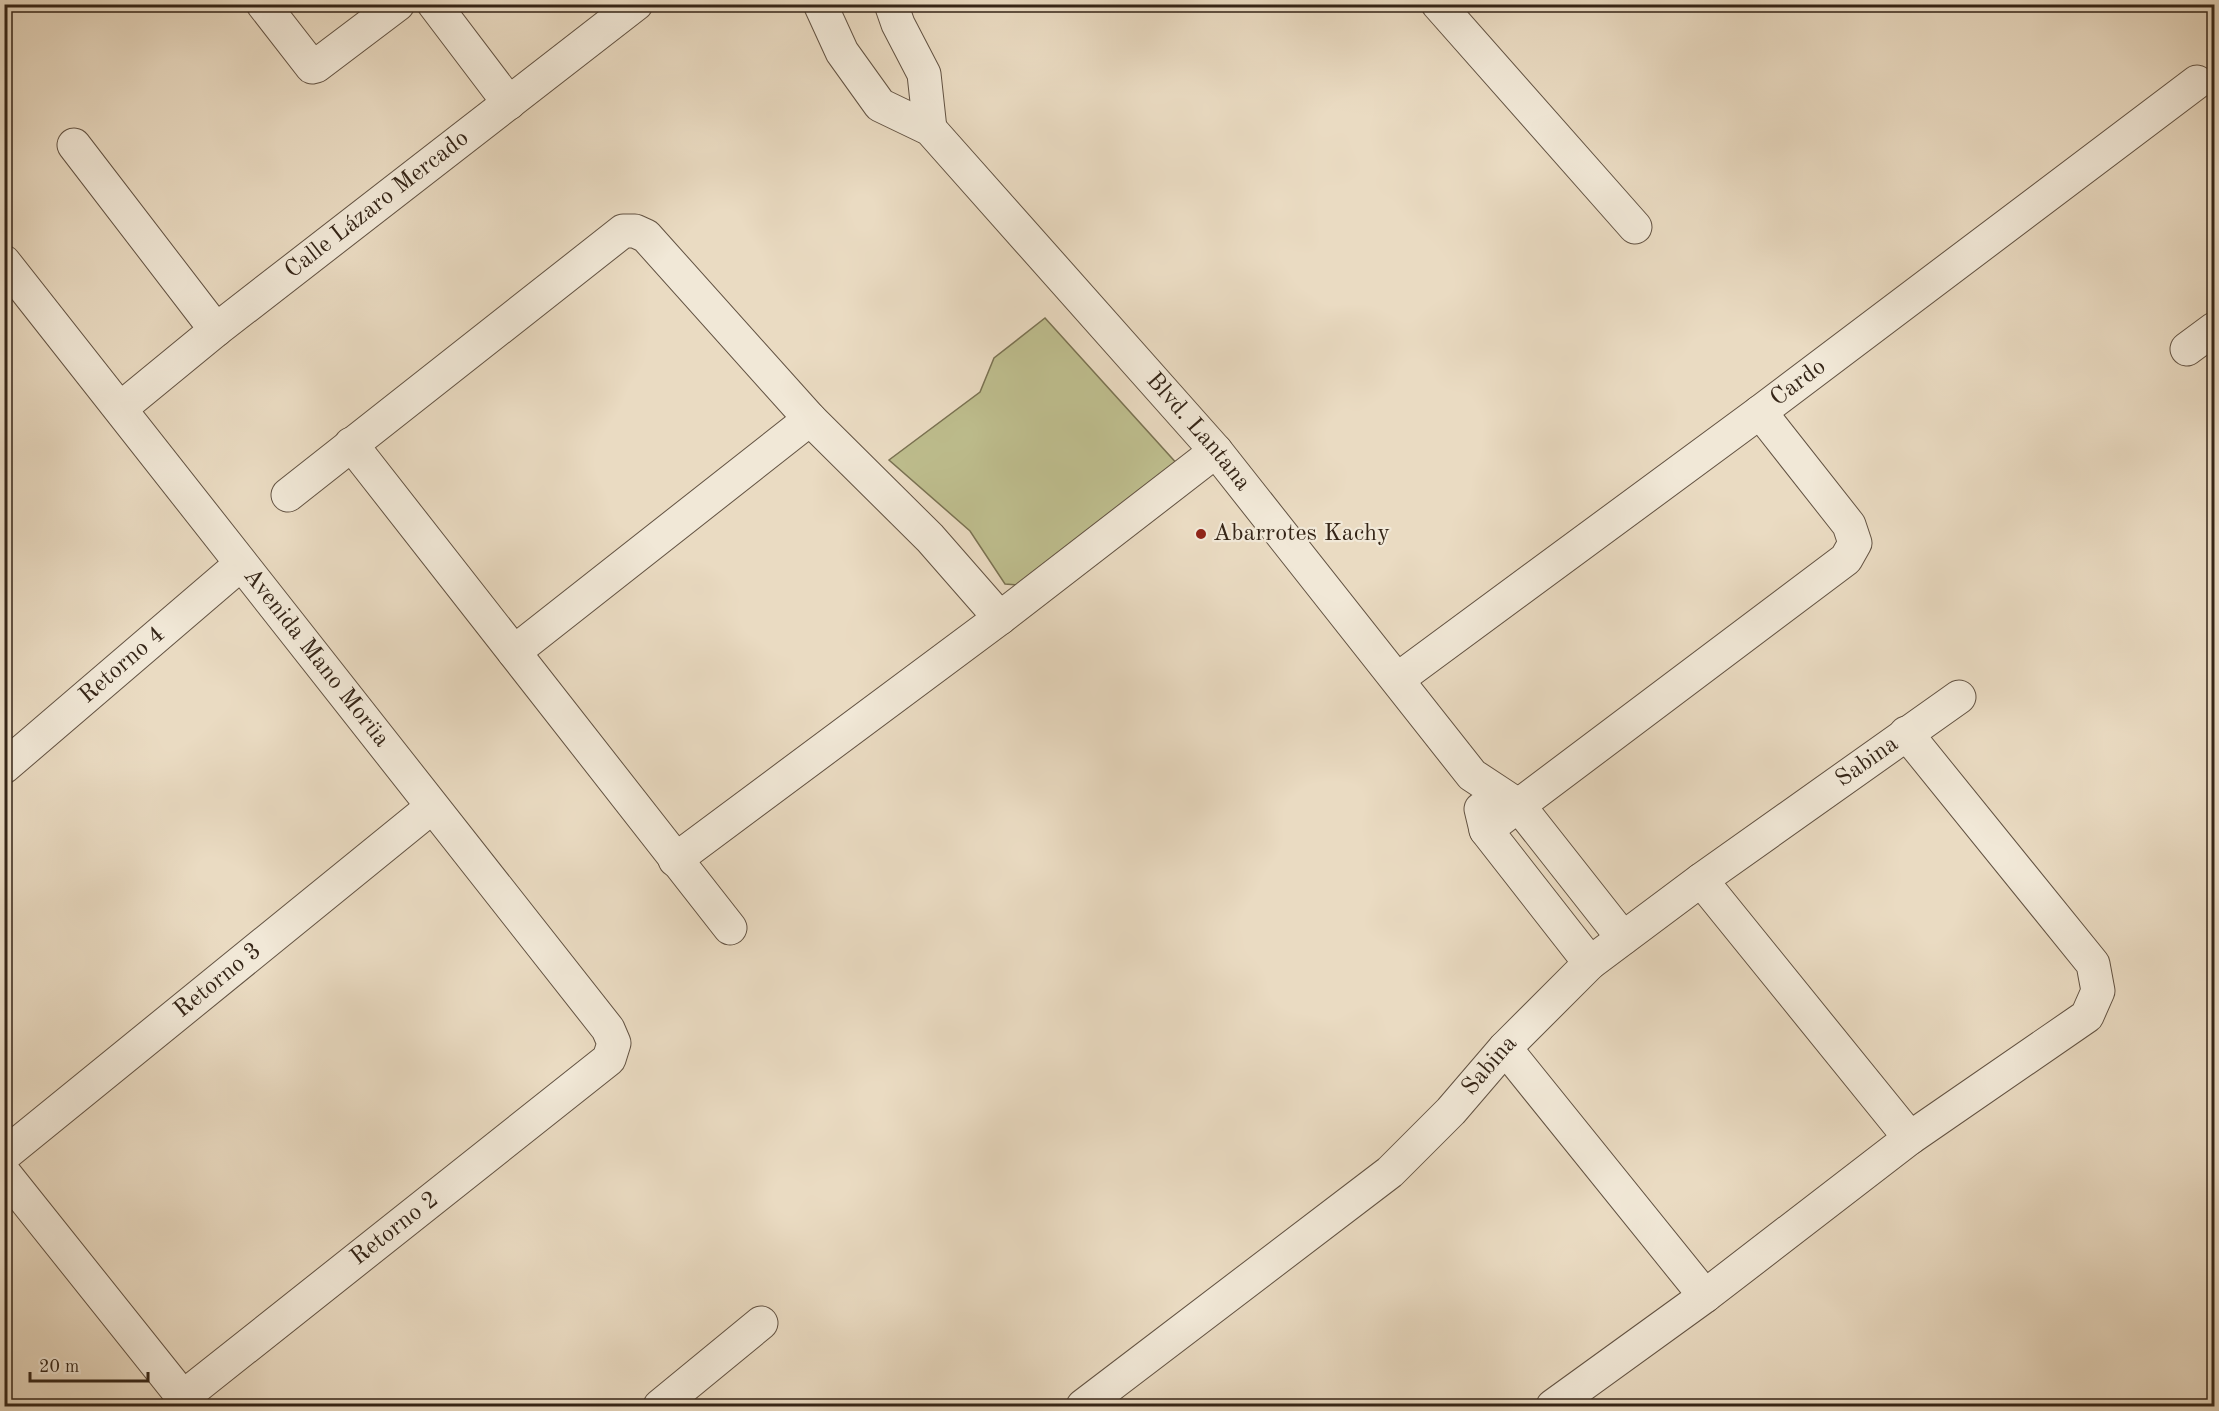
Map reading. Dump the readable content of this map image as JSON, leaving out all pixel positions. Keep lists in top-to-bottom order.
{
  "streets": {
    "street": [
      "Calle Lázaro Mercado",
      "Cardo",
      "Blvd. Lantana",
      "Avenida Mano Morüa",
      "Retorno 4",
      "Sabina",
      "Retorno 3",
      "Retorno 2"
    ]
  },
  "crossings": [
    ["Calle Lázaro Mercado", "Avenida Mano Morüa"],
    ["Cardo", "Blvd. Lantana"],
    ["Avenida Mano Morüa", "Retorno 4"],
    ["Avenida Mano Morüa", "Retorno 3"],
    ["Avenida Mano Morüa", "Retorno 2"]
  ],
  "places": ["Abarrotes Kachy"],
  "scale_bar": "20 m"
}
